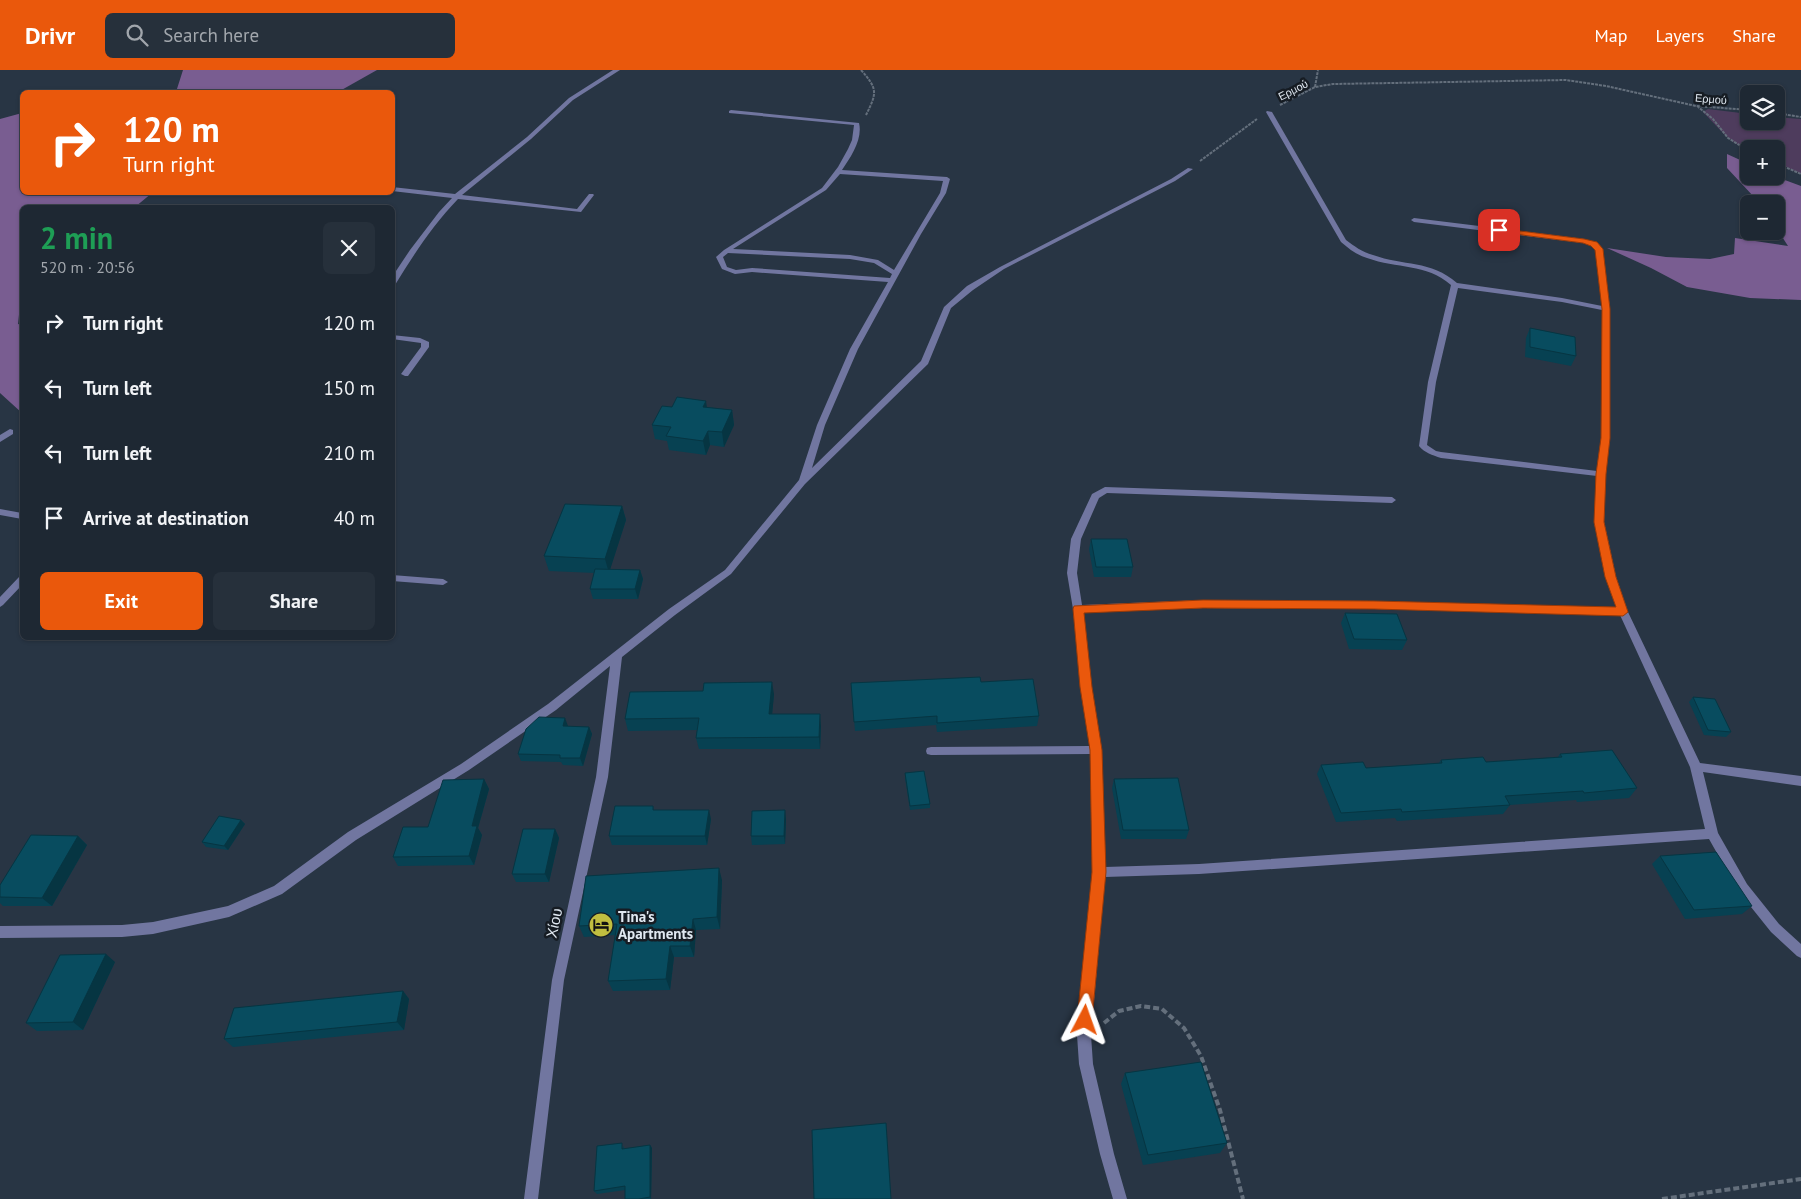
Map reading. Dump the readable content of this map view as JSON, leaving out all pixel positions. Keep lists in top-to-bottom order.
{
  "streets": {
    "street": ["Χίου"],
    "path": ["Ερμού"]
  },
  "places": {
    "hotel": ["Tina's Apartments"]
  },
  "page": {
    "header": "Drivr",
    "search": "Search here",
    "nav": ["Map", "Layers", "Share"],
    "map_buttons": ["+", "−"],
    "turn": ["120 m", "Turn right"],
    "heading": ["2 min", "520 m · 20:56"],
    "list": [
      {
        "name": "Turn right",
        "value": "120 m"
      },
      {
        "name": "Turn left",
        "value": "150 m"
      },
      {
        "name": "Turn left",
        "value": "210 m"
      },
      {
        "name": "Arrive at destination",
        "value": "40 m"
      }
    ],
    "buttons": ["Exit", "Share"]
  }
}
